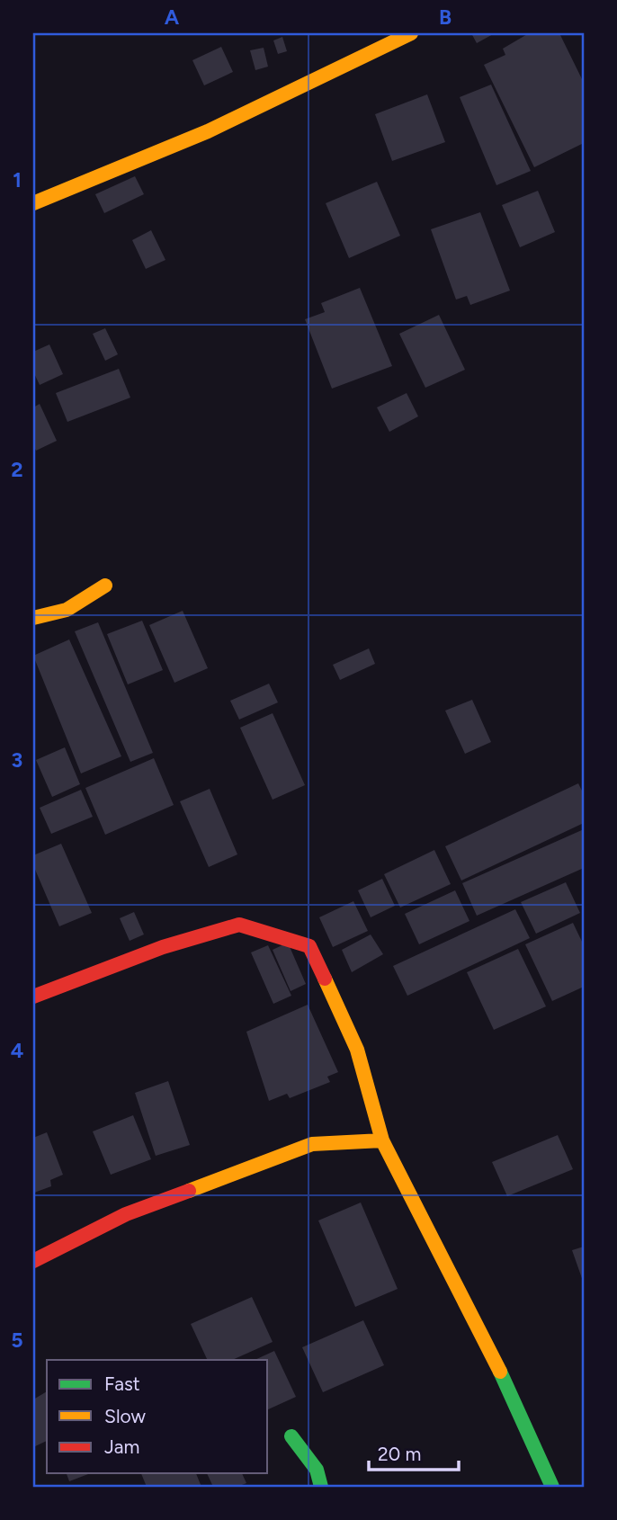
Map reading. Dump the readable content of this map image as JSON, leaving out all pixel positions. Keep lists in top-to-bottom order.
{
  "legend": ["Fast", "Slow", "Jam"],
  "scale_bar": "20 m",
  "grid": {
    "columns": ["A", "B"],
    "rows": [
      "1",
      "2",
      "3",
      "4",
      "5"
    ]
  }
}
